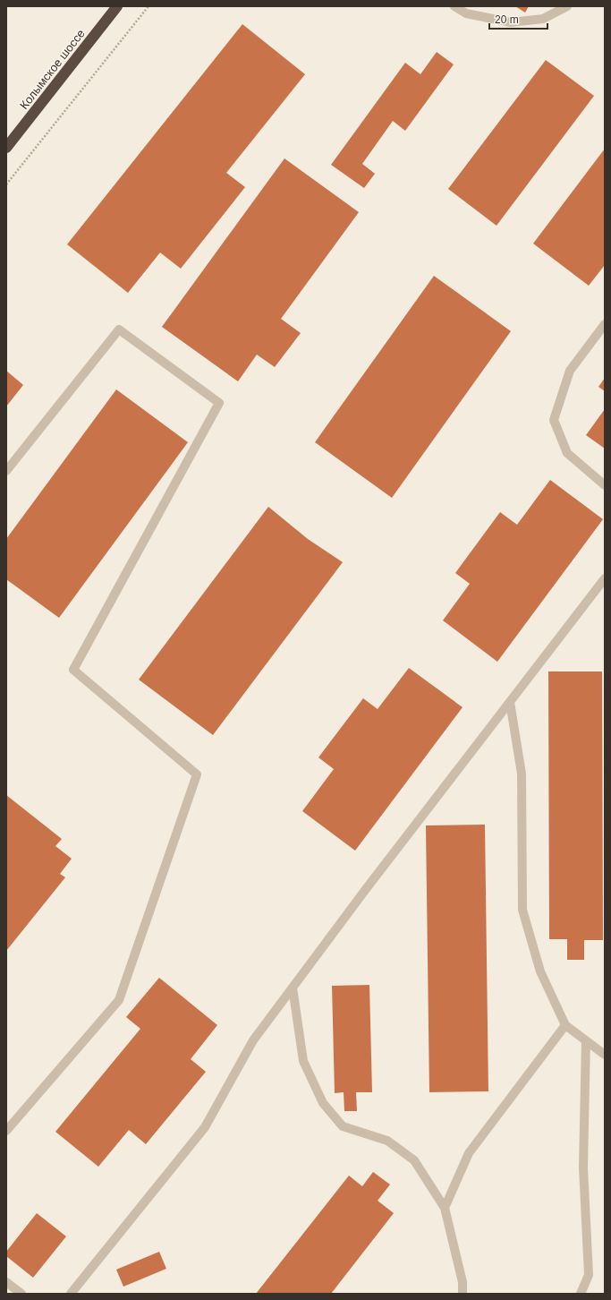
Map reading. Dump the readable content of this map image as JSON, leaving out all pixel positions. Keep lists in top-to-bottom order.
{
  "streets": {
    "highway": ["Колымское шоссе"]
  },
  "scale_bar": "20 m"
}
